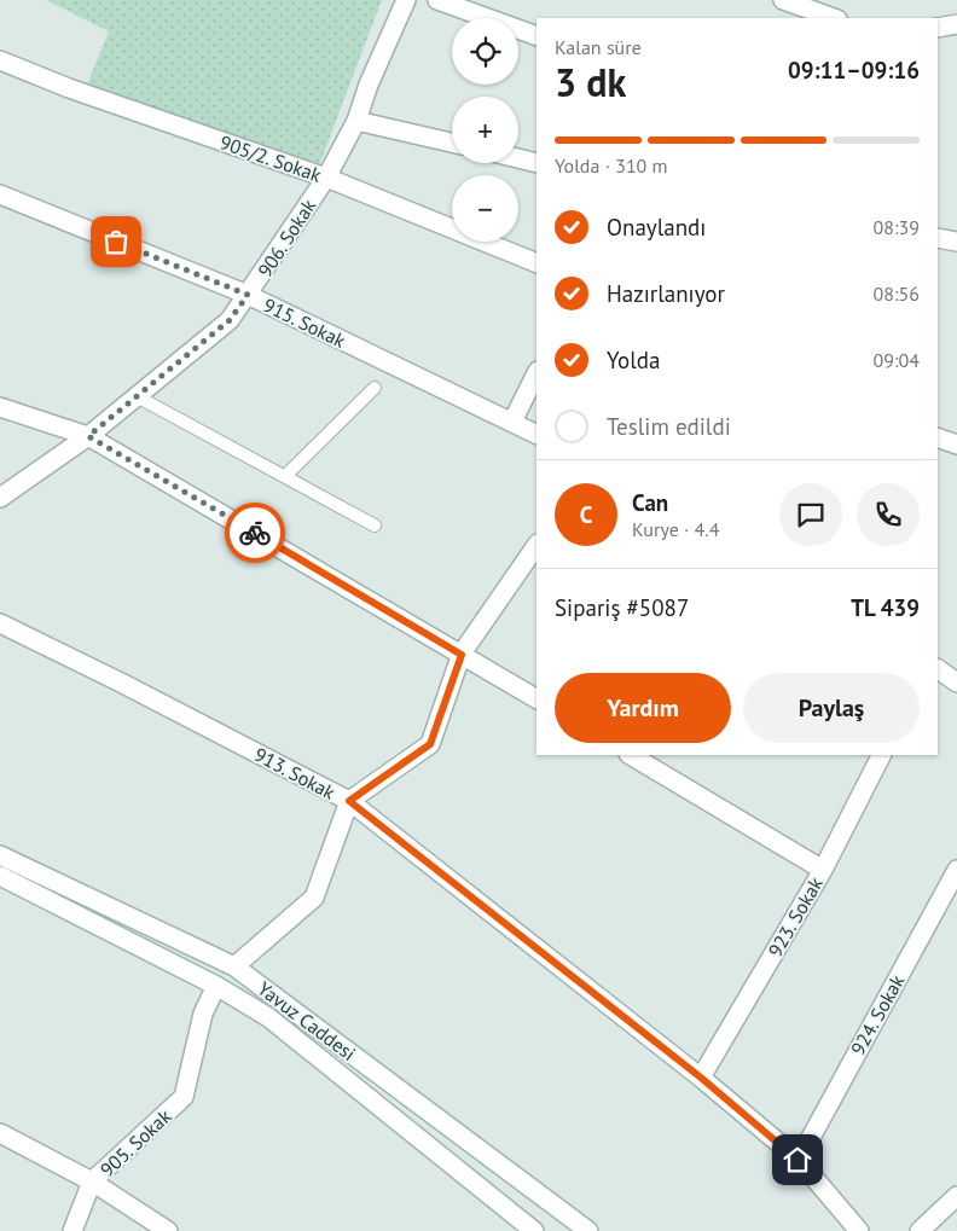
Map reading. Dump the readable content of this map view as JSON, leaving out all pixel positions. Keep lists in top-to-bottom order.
{
  "streets": {
    "street": [
      "905/2. Sokak",
      "906. Sokak",
      "915. Sokak",
      "913. Sokak",
      "923. Sokak",
      "924. Sokak",
      "Yavuz Caddesi",
      "905. Sokak"
    ]
  },
  "crossings": [
    ["905/2. Sokak", "906. Sokak"],
    ["906. Sokak", "915. Sokak"],
    ["913. Sokak", "923. Sokak"],
    ["913. Sokak", "924. Sokak"],
    ["Yavuz Caddesi", "905. Sokak"]
  ],
  "page": {
    "map_buttons": ["+", "−"],
    "heading": ["3 dk", "Kalan süre", "09:11–09:16"],
    "panel": [
      "Can",
      "Kurye · 4.4",
      "Sipariş #5087",
      "TL 439"
    ],
    "bar": "Yolda · 310 m",
    "list": [
      ["Onaylandı", "08:39"],
      ["Hazırlanıyor", "08:56"],
      ["Yolda", "09:04"],
      "Teslim edildi"
    ],
    "round": "C",
    "buttons": ["Yardım", "Paylaş"]
  }
}
